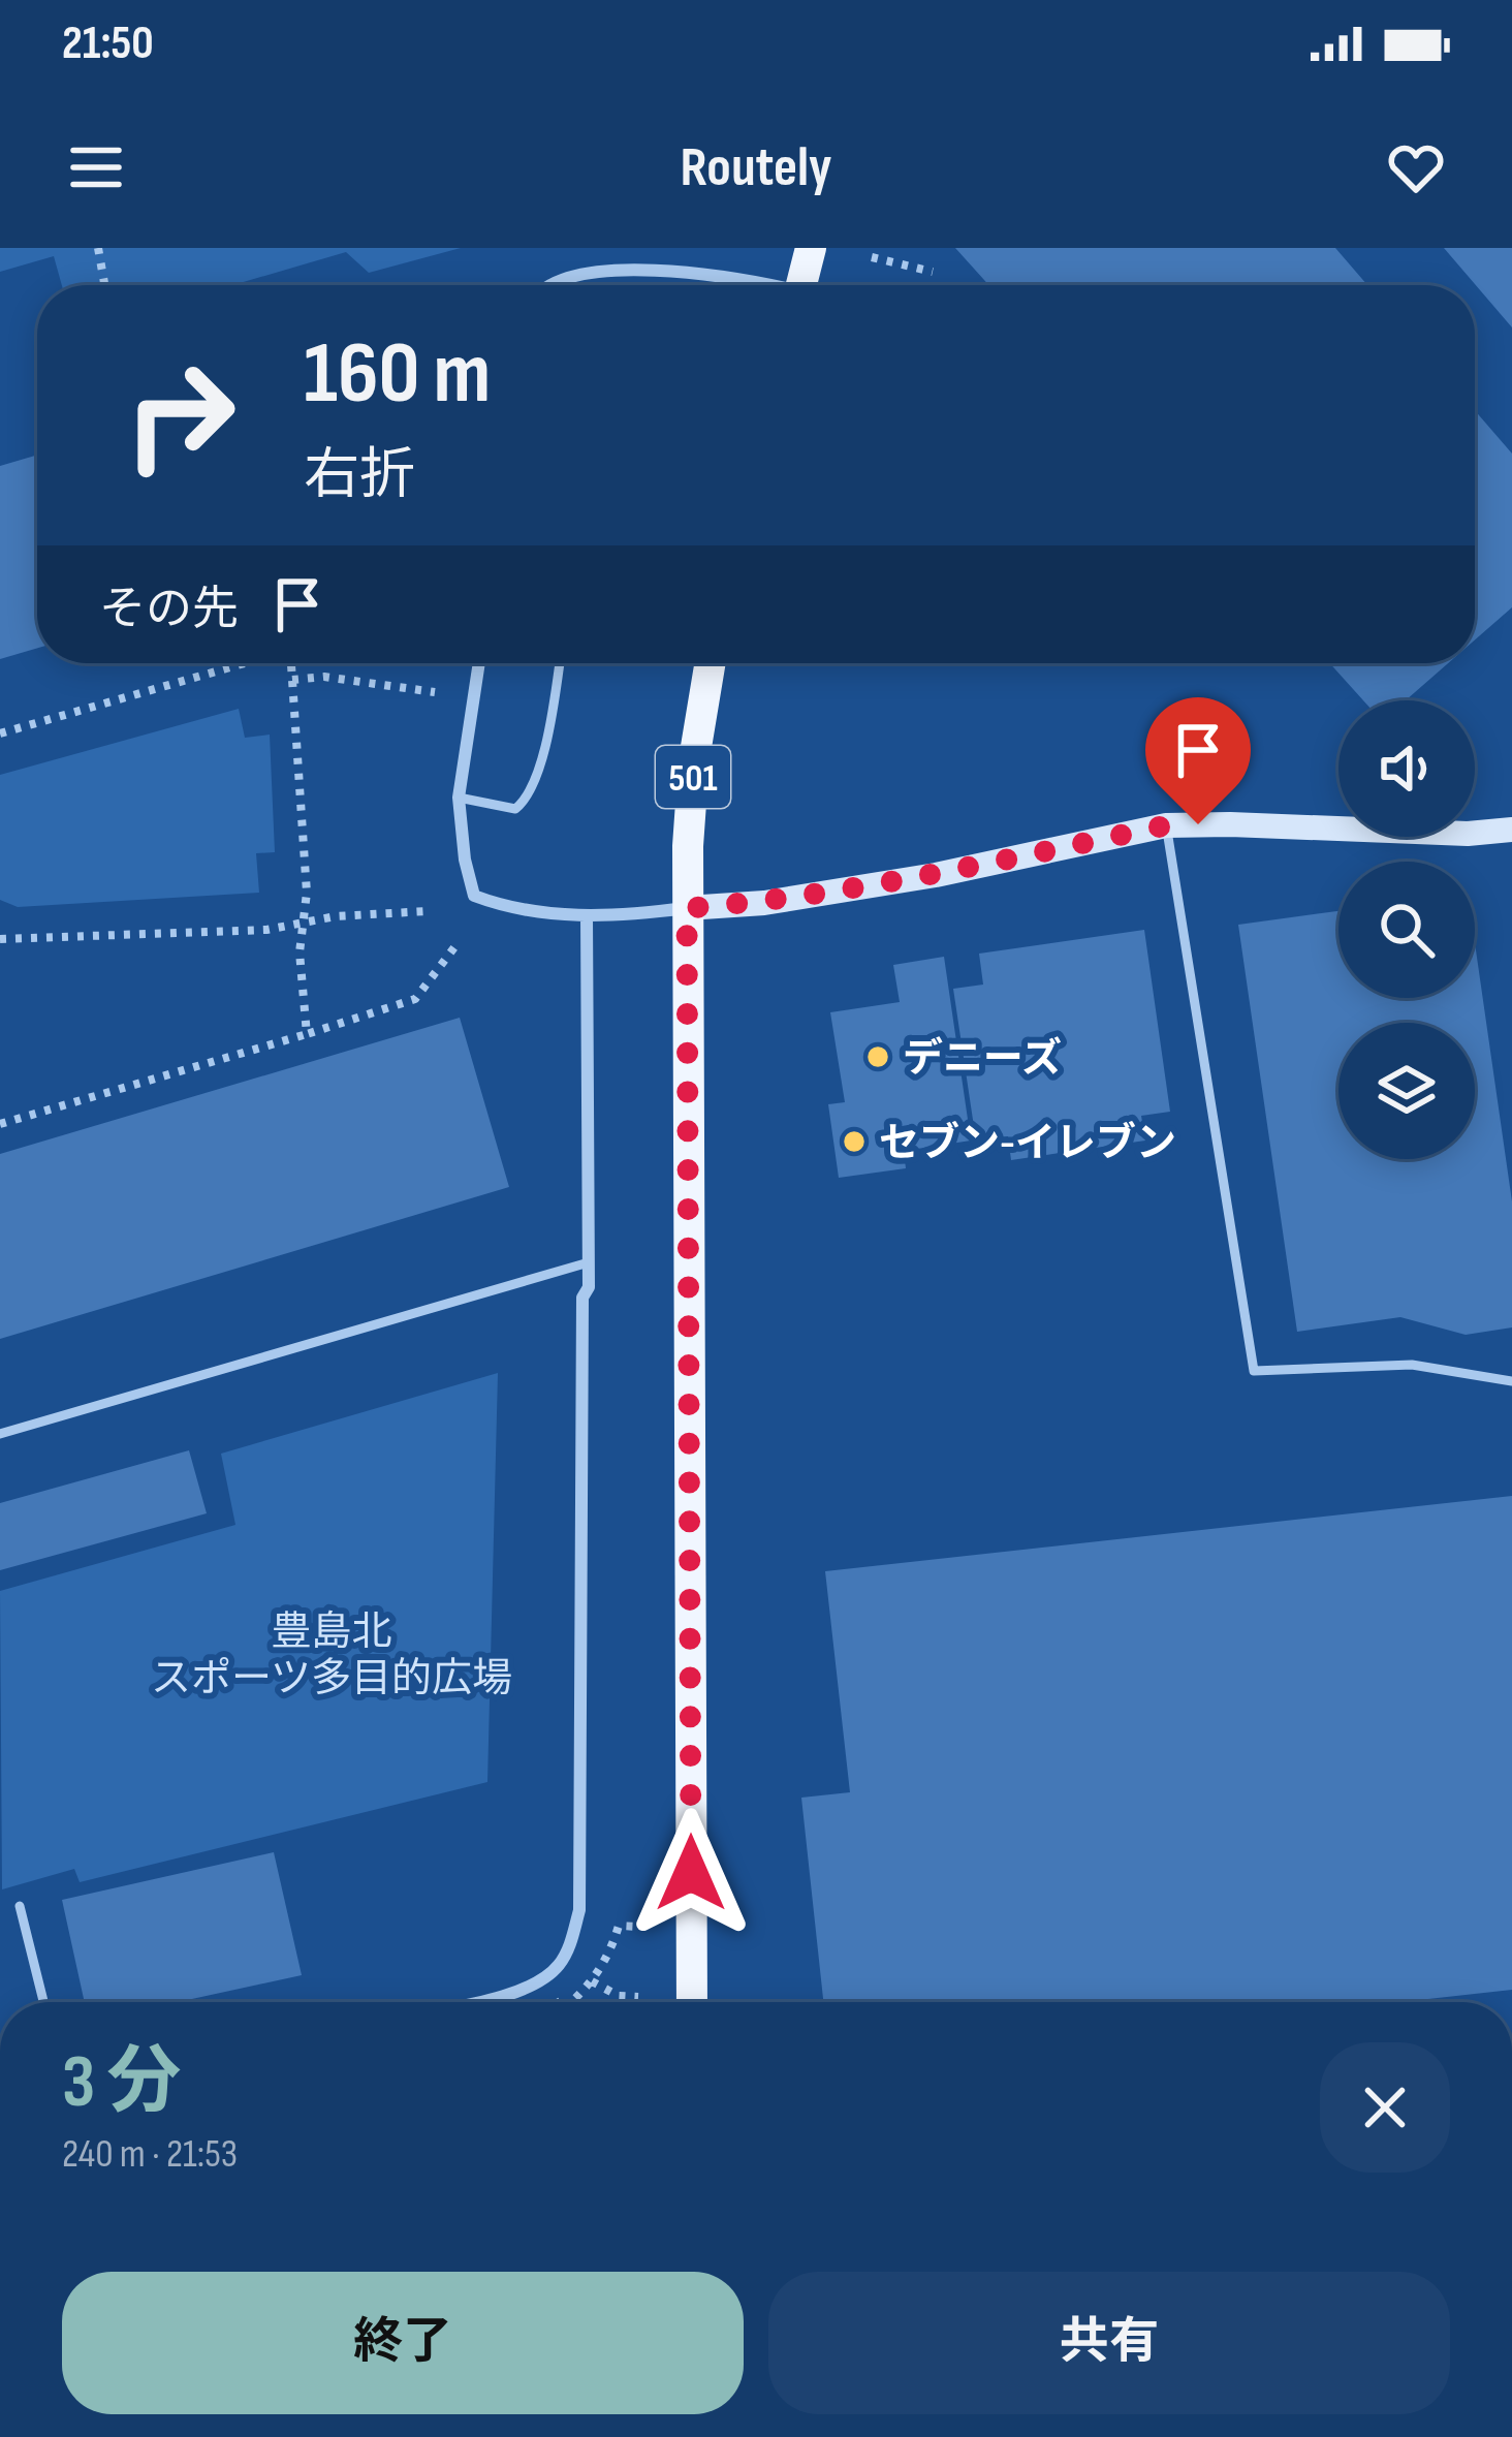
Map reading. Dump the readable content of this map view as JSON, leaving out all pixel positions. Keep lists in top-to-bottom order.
{
  "streets": {
    "main road": ["501"]
  },
  "parks": ["豊島北 スポーツ多目的広場"],
  "places": ["デニーズ", "セブン-イレブン"],
  "page": {
    "status": "21:50",
    "header": "Routely",
    "turn": ["160 m", "右折"],
    "then": "その先",
    "heading": ["3 分", "240 m · 21:53"],
    "buttons": ["終了", "共有"]
  }
}
